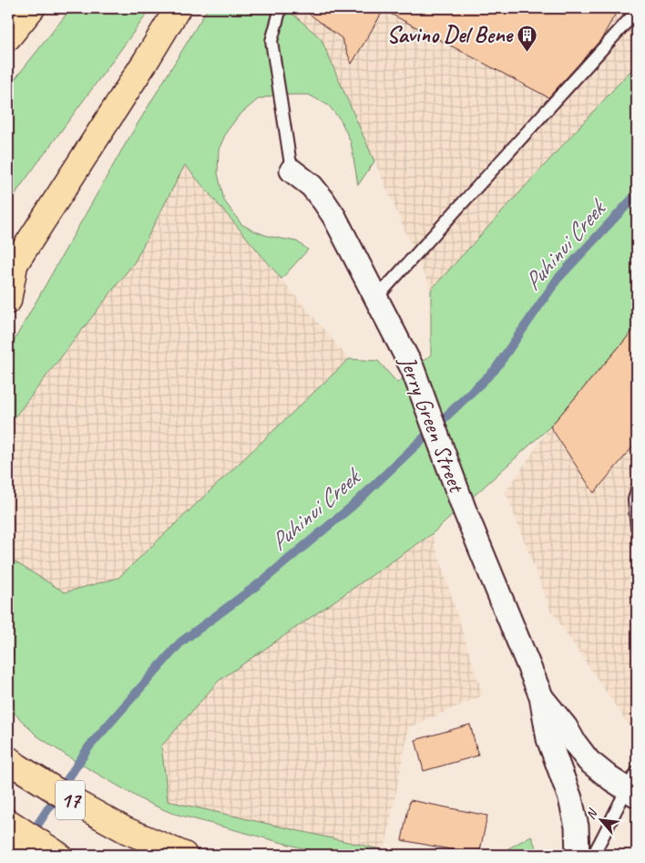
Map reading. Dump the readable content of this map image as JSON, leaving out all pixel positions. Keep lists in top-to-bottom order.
{
  "streets": {
    "main road": ["17"],
    "street": ["Jerry Green Street"]
  },
  "water": ["Puhinui Creek"],
  "places": {
    "building": ["Savino Del Bene"]
  },
  "north": "top left"
}
